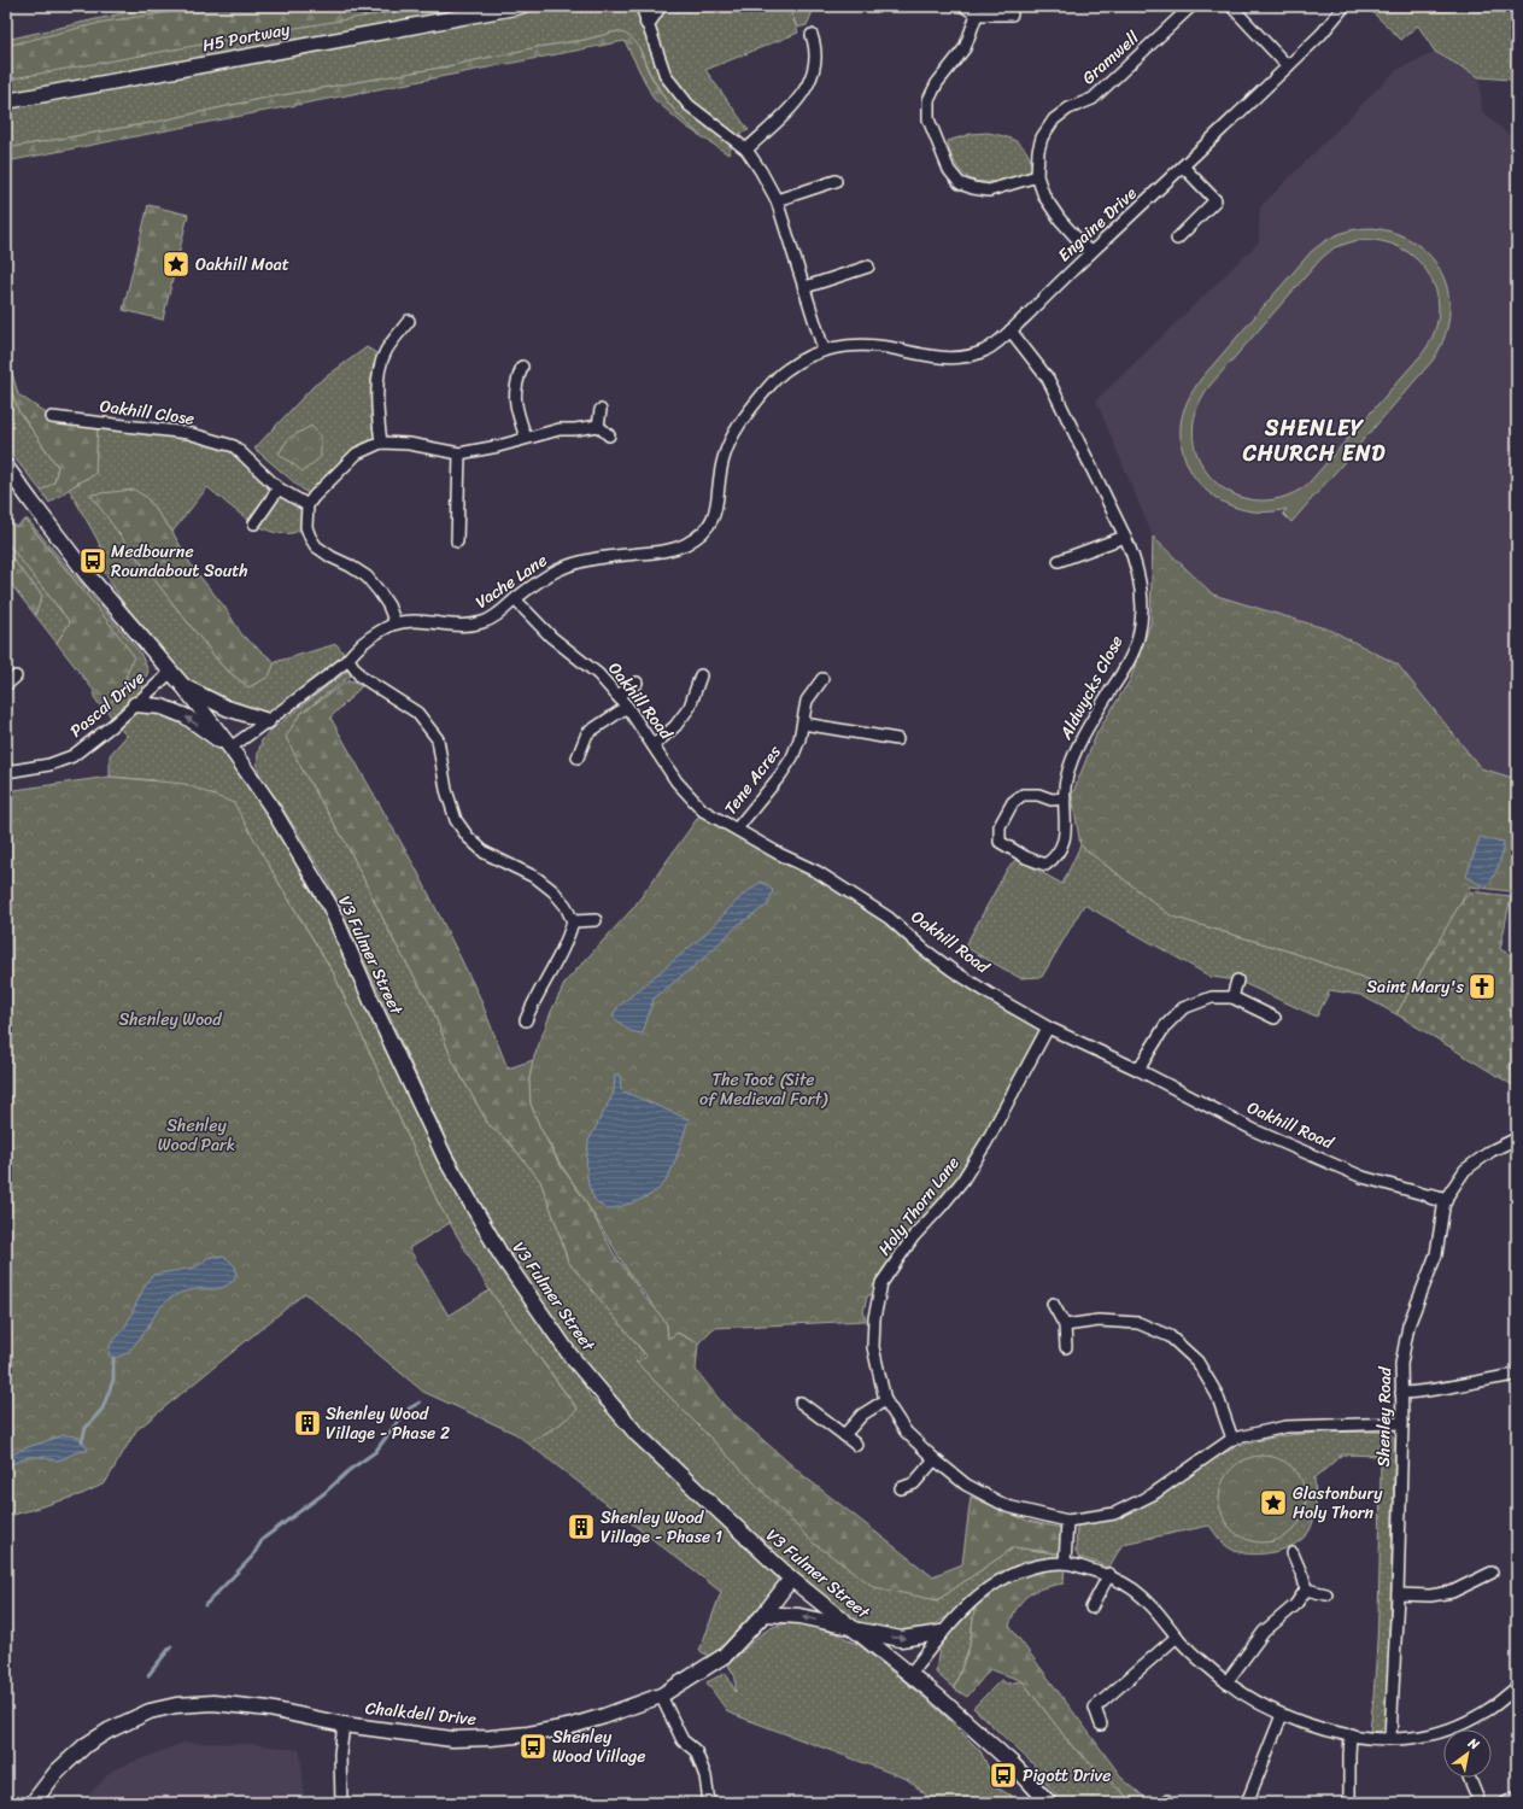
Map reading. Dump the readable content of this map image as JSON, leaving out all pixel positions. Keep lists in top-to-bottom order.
{
  "streets": {
    "street": [
      "H5 Portway",
      "Gramwell",
      "Engaine Drive",
      "Oakhill Close",
      "Vache Lane",
      "Aldwycks Close",
      "Oakhill Road",
      "Pascal Drive",
      "Tene Acres",
      "V3 Fulmer Street",
      "Holy Thorn Lane",
      "Shenley Road",
      "Chalkdell Drive"
    ]
  },
  "crossings": [
    ["Gramwell", "Engaine Drive"],
    ["Engaine Drive", "Vache Lane"],
    ["Engaine Drive", "Aldwycks Close"],
    ["Vache Lane", "Oakhill Road"],
    ["Vache Lane", "V3 Fulmer Street"],
    ["Oakhill Road", "Tene Acres"],
    ["Oakhill Road", "Holy Thorn Lane"],
    ["Oakhill Road", "Shenley Road"],
    ["V3 Fulmer Street", "Chalkdell Drive"],
    ["Holy Thorn Lane", "Shenley Road"]
  ],
  "districts": ["SHENLEY CHURCH END"],
  "parks": ["Shenley Wood", "The Toot (Site of Medieval Fort)", "Shenley Wood Park"],
  "places": {
    "place": ["Oakhill Moat", "Glastonbury Holy Thorn"],
    "bus stop": ["Medbourne Roundabout South", "Shenley Wood Village", "Pigott Drive"],
    "church": ["Saint Mary's"],
    "building": ["Shenley Wood Village - Phase 2", "Shenley Wood Village - Phase 1"]
  },
  "north": "top right"
}
